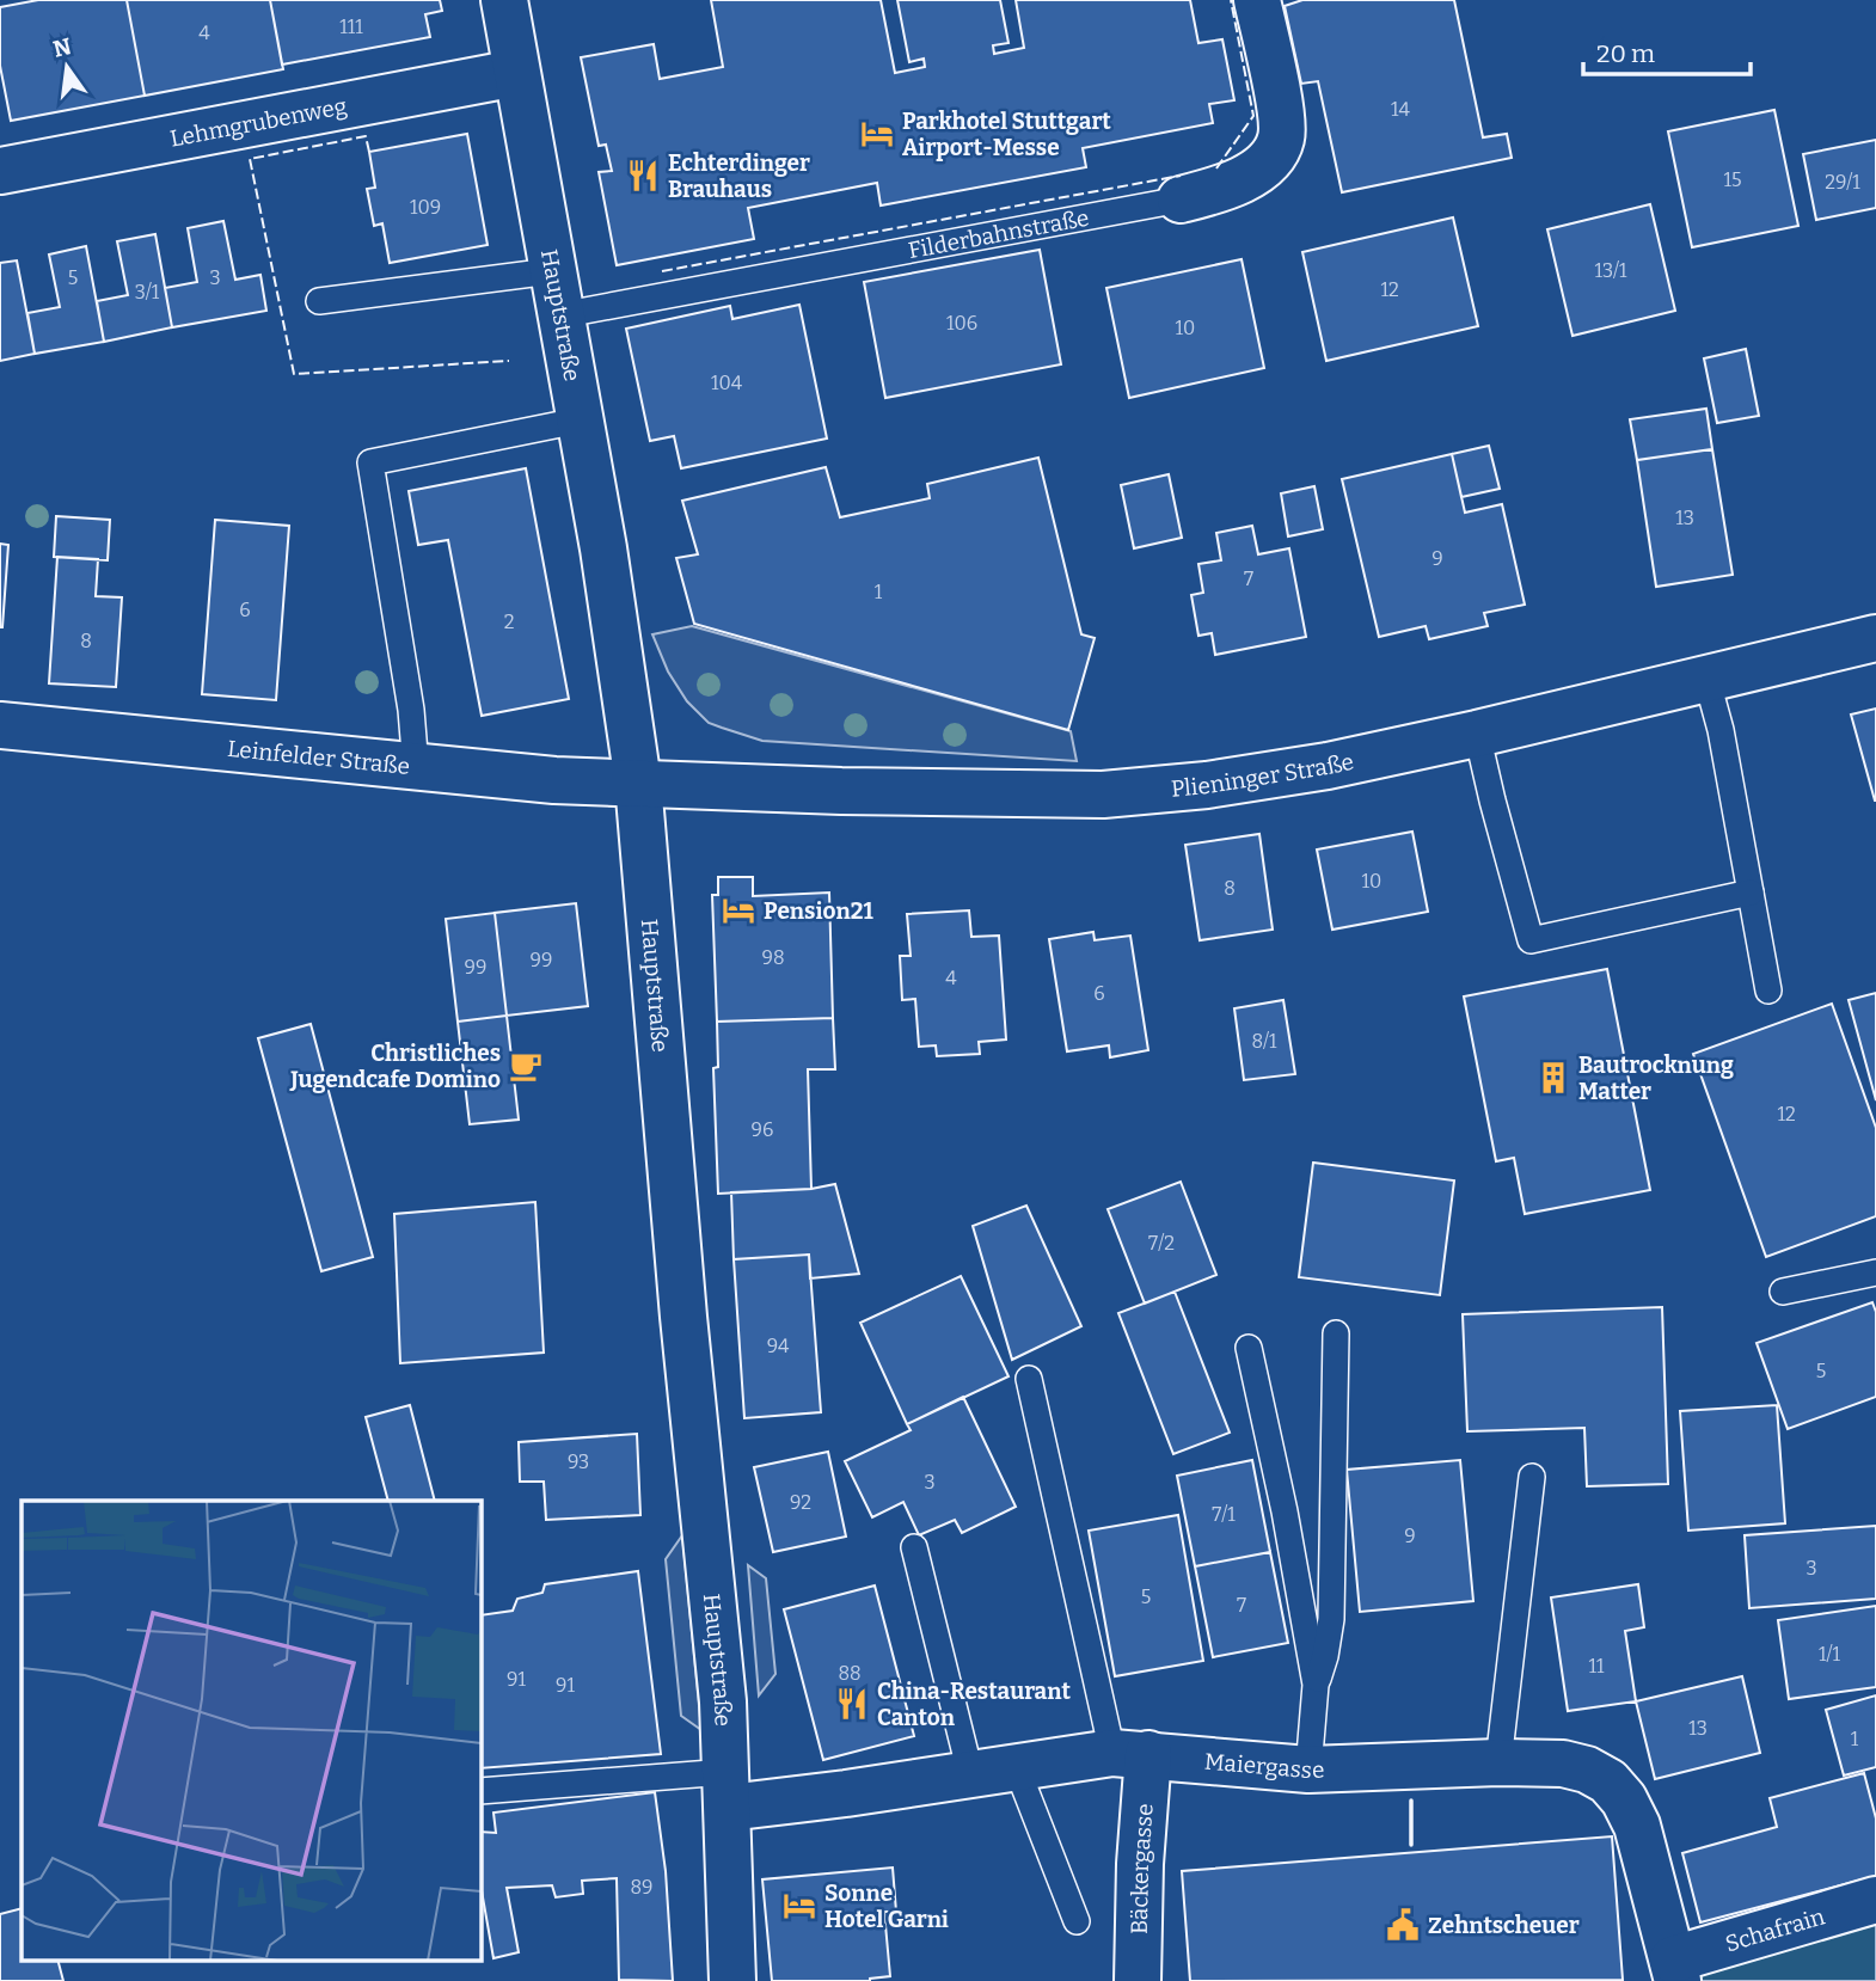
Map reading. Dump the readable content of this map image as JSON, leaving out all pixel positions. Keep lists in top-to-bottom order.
{
  "streets": {
    "main road": [
      "Lehmgrubenweg",
      "Filderbahnstraße",
      "Hauptstraße",
      "Leinfelder Straße",
      "Plieninger Straße",
      "Maiergasse",
      "Bäckergasse",
      "Schafrain"
    ]
  },
  "crossings": [
    ["Lehmgrubenweg", "Hauptstraße"],
    ["Filderbahnstraße", "Hauptstraße"],
    ["Hauptstraße", "Leinfelder Straße"],
    ["Hauptstraße", "Plieninger Straße"],
    ["Hauptstraße", "Maiergasse"],
    ["Leinfelder Straße", "Plieninger Straße"],
    ["Maiergasse", "Bäckergasse"],
    ["Maiergasse", "Schafrain"]
  ],
  "places": {
    "hotel": ["Parkhotel Stuttgart Airport-Messe", "Pension21", "Sonne Hotel Garni"],
    "restaurant": ["Echterdinger Brauhaus", "China-Restaurant Canton"],
    "cafe": ["Christliches Jugendcafe Domino"],
    "building": ["Bautrocknung Matter"],
    "public building": ["Zehntscheuer"]
  },
  "house_numbers": [
    "111",
    "4",
    "14",
    "15",
    "29/1",
    "109",
    "13/1",
    "5",
    "3",
    "12",
    "3/1",
    "106",
    "10",
    "104",
    "13",
    "9",
    "7",
    "1",
    "6",
    "2",
    "8",
    "10",
    "8",
    "98",
    "99",
    "99",
    "4",
    "6",
    "8/1",
    "12",
    "96",
    "7/2",
    "94",
    "5",
    "93",
    "3",
    "92",
    "7/1",
    "9",
    "3",
    "5",
    "7",
    "1/1",
    "11",
    "88",
    "91",
    "91",
    "13",
    "1",
    "89"
  ],
  "scale_bar": "20 m",
  "north": "top"
}
